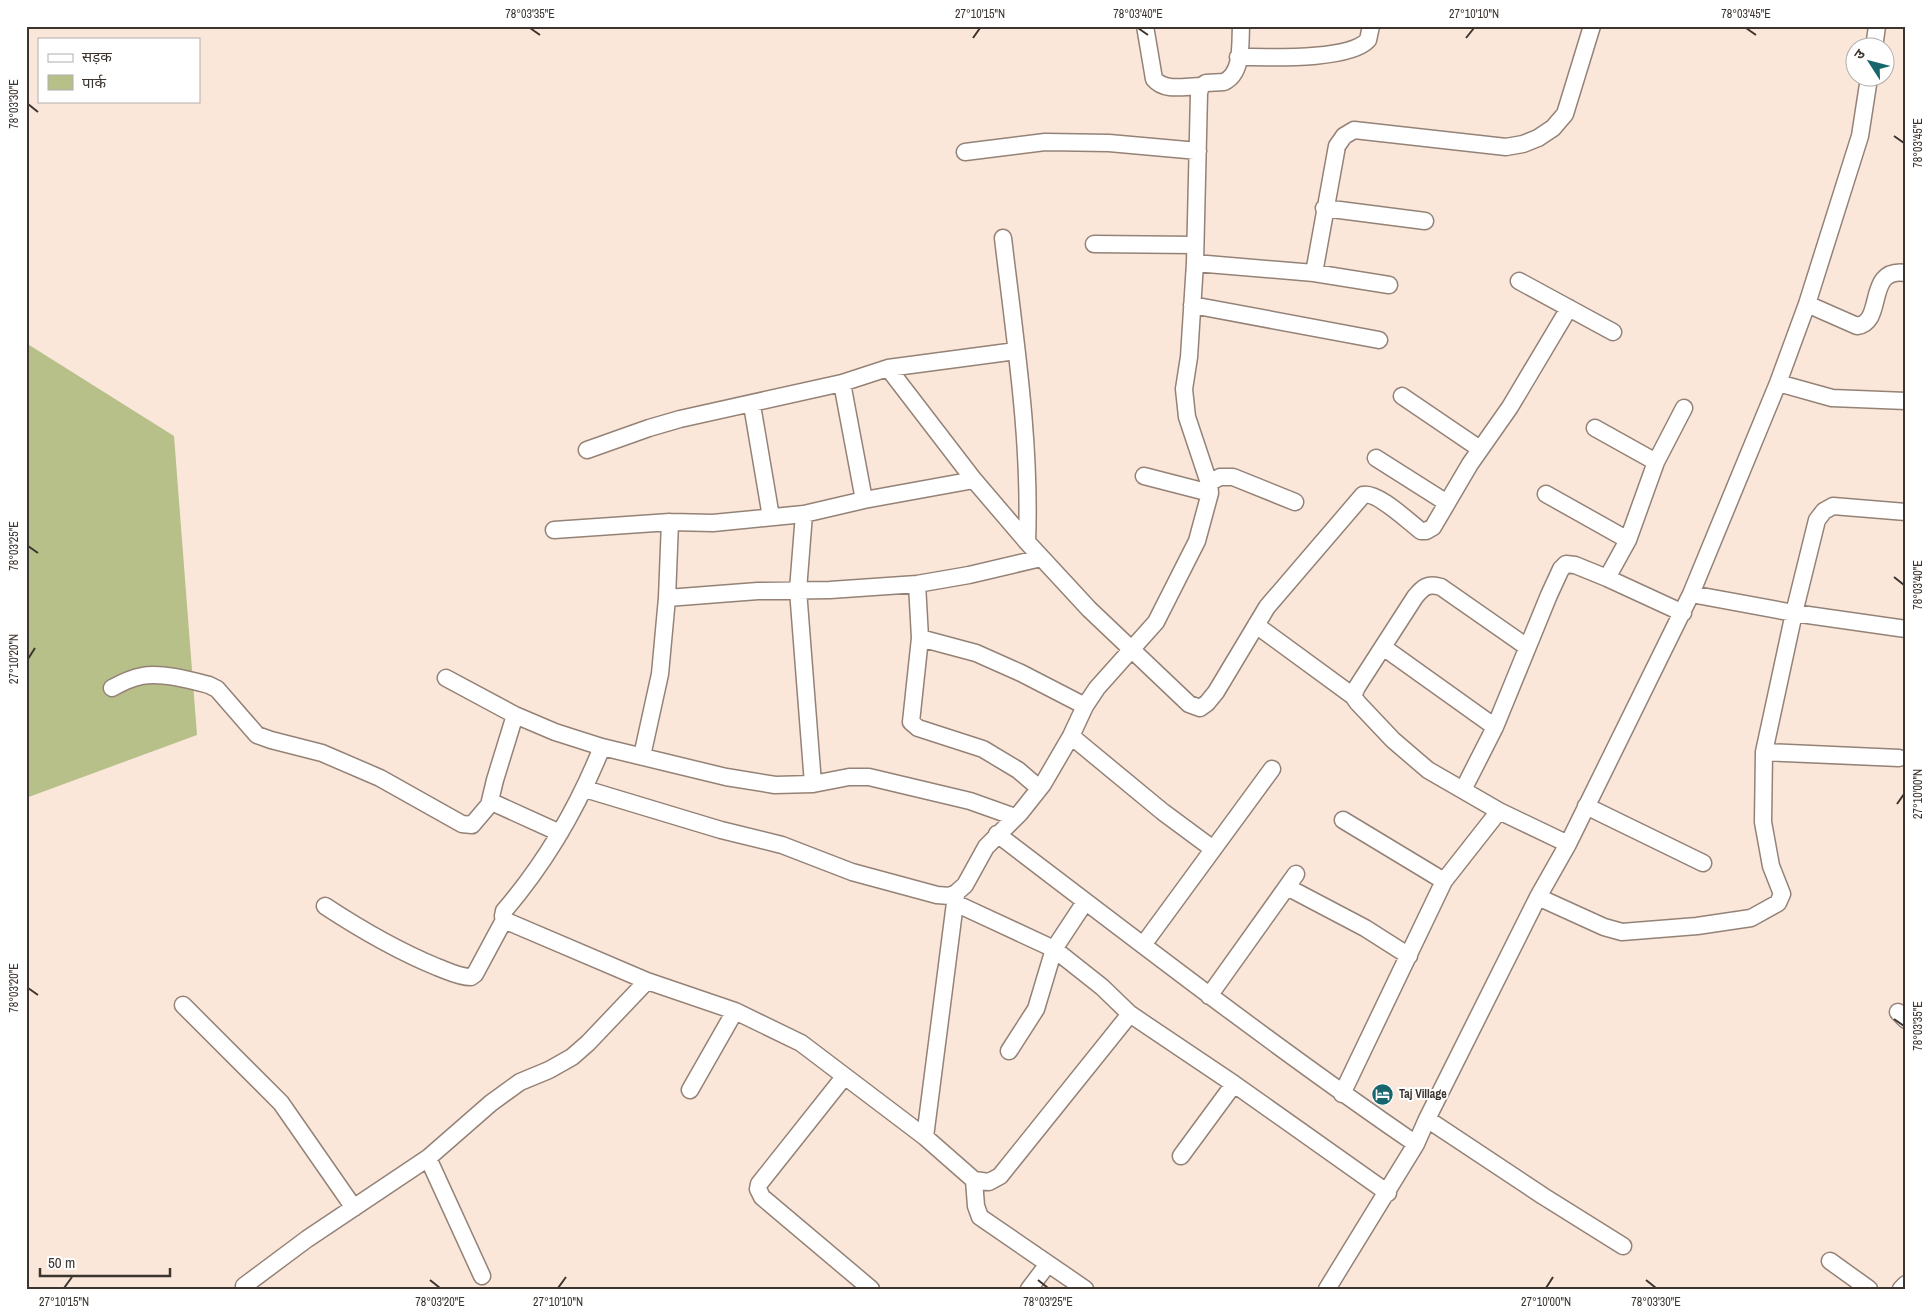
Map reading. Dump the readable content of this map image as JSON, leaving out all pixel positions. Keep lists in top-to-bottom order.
{
  "places": {
    "hotel": ["Taj Village"]
  },
  "legend": ["सड़क", "पार्क"],
  "scale_bar": "50 m",
  "north": "top left",
  "coordinates": [
    "78°03'35\"E",
    "27°10'15\"N",
    "78°03'40\"E",
    "27°10'10\"N",
    "78°03'45\"E",
    "78°03'30\"E",
    "78°03'25\"E",
    "27°10'20\"N",
    "27°10'00\"N",
    "78°03'20\"E"
  ]
}
